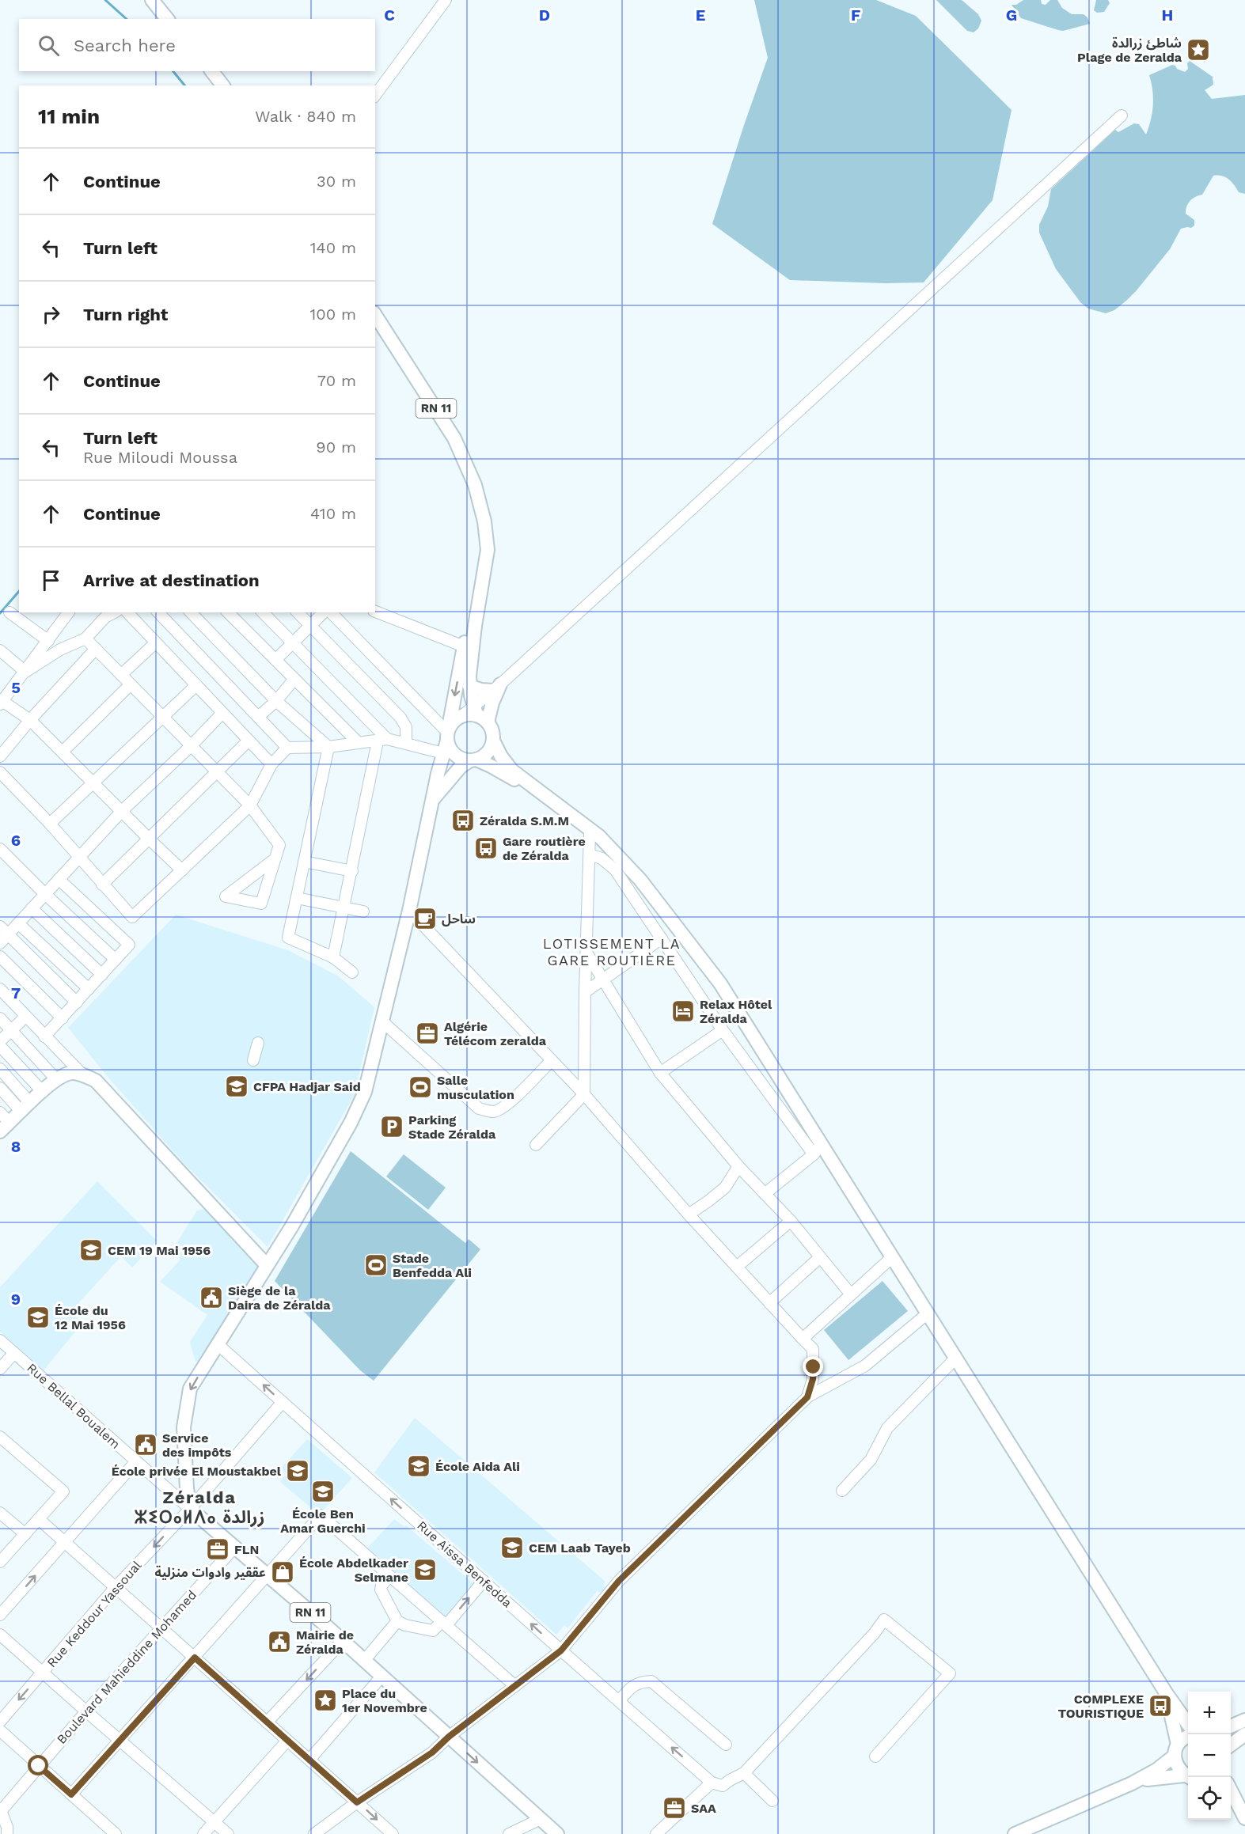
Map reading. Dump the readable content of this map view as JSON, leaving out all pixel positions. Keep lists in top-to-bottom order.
{
  "streets": {
    "main road": ["RN 11"],
    "street": [
      "Rue Bellal Boualem",
      "Rue Aissa Benfedda",
      "Rue Keddour Yassoual",
      "Boulevard Mahieddine Mohamed"
    ]
  },
  "crossings": [
    ["RN 11", "Rue Bellal Boualem"],
    ["RN 11", "Rue Aissa Benfedda"],
    ["RN 11", "Rue Keddour Yassoual"],
    ["RN 11", "Boulevard Mahieddine Mohamed"],
    ["Rue Bellal Boualem", "Rue Keddour Yassoual"],
    ["Rue Aissa Benfedda", "Rue Keddour Yassoual"]
  ],
  "one_way": ["Rue Aissa Benfedda"],
  "districts": ["LOTISSEMENT LA GARE ROUTIÈRE", "Zéralda ⵣⵉⵔⴰⵍⴷⴰ زرالدة"],
  "places": {
    "place": ["شاطئ زرالدة Plage de Zeralda", "Place du 1er Novembre"],
    "bus stop": ["Zéralda S.M.M", "Gare routière de Zéralda", "COMPLEXE TOURISTIQUE"],
    "cafe": ["ساحل"],
    "hotel": ["Relax Hôtel Zéralda"],
    "office": ["Algérie Télécom zeralda", "FLN", "SAA"],
    "school or university": [
      "CFPA Hadjar Said",
      "CEM 19 Mai 1956",
      "École du 12 Mai 1956",
      "École Aida Ali",
      "École privée El Moustakbel",
      "École Ben Amar Guerchi",
      "CEM Laab Tayeb",
      "École Abdelkader Selmane"
    ],
    "sports": ["Salle musculation", "Stade Benfedda Ali"],
    "parking": ["Parking Stade Zéralda"],
    "public building": ["Siège de la Daira de Zéralda", "Service des impôts", "Mairie de Zéralda"],
    "shop": ["عققير وادوات منزلية"]
  },
  "page": {
    "search": "Search here",
    "heading": ["11 min", "Walk · 840 m"],
    "list": [
      ["Continue", "30 m"],
      ["Turn left", "140 m"],
      ["Turn right", "100 m"],
      ["Continue", "70 m"],
      ["Turn left", "Rue Miloudi Moussa", "90 m"],
      ["Continue", "410 m"],
      "Arrive at destination"
    ],
    "map_buttons": ["+", "−"]
  },
  "grid": {
    "columns": [
      "C",
      "D",
      "E",
      "F",
      "G",
      "H"
    ],
    "rows": [
      "5",
      "6",
      "7",
      "8",
      "9"
    ]
  }
}
